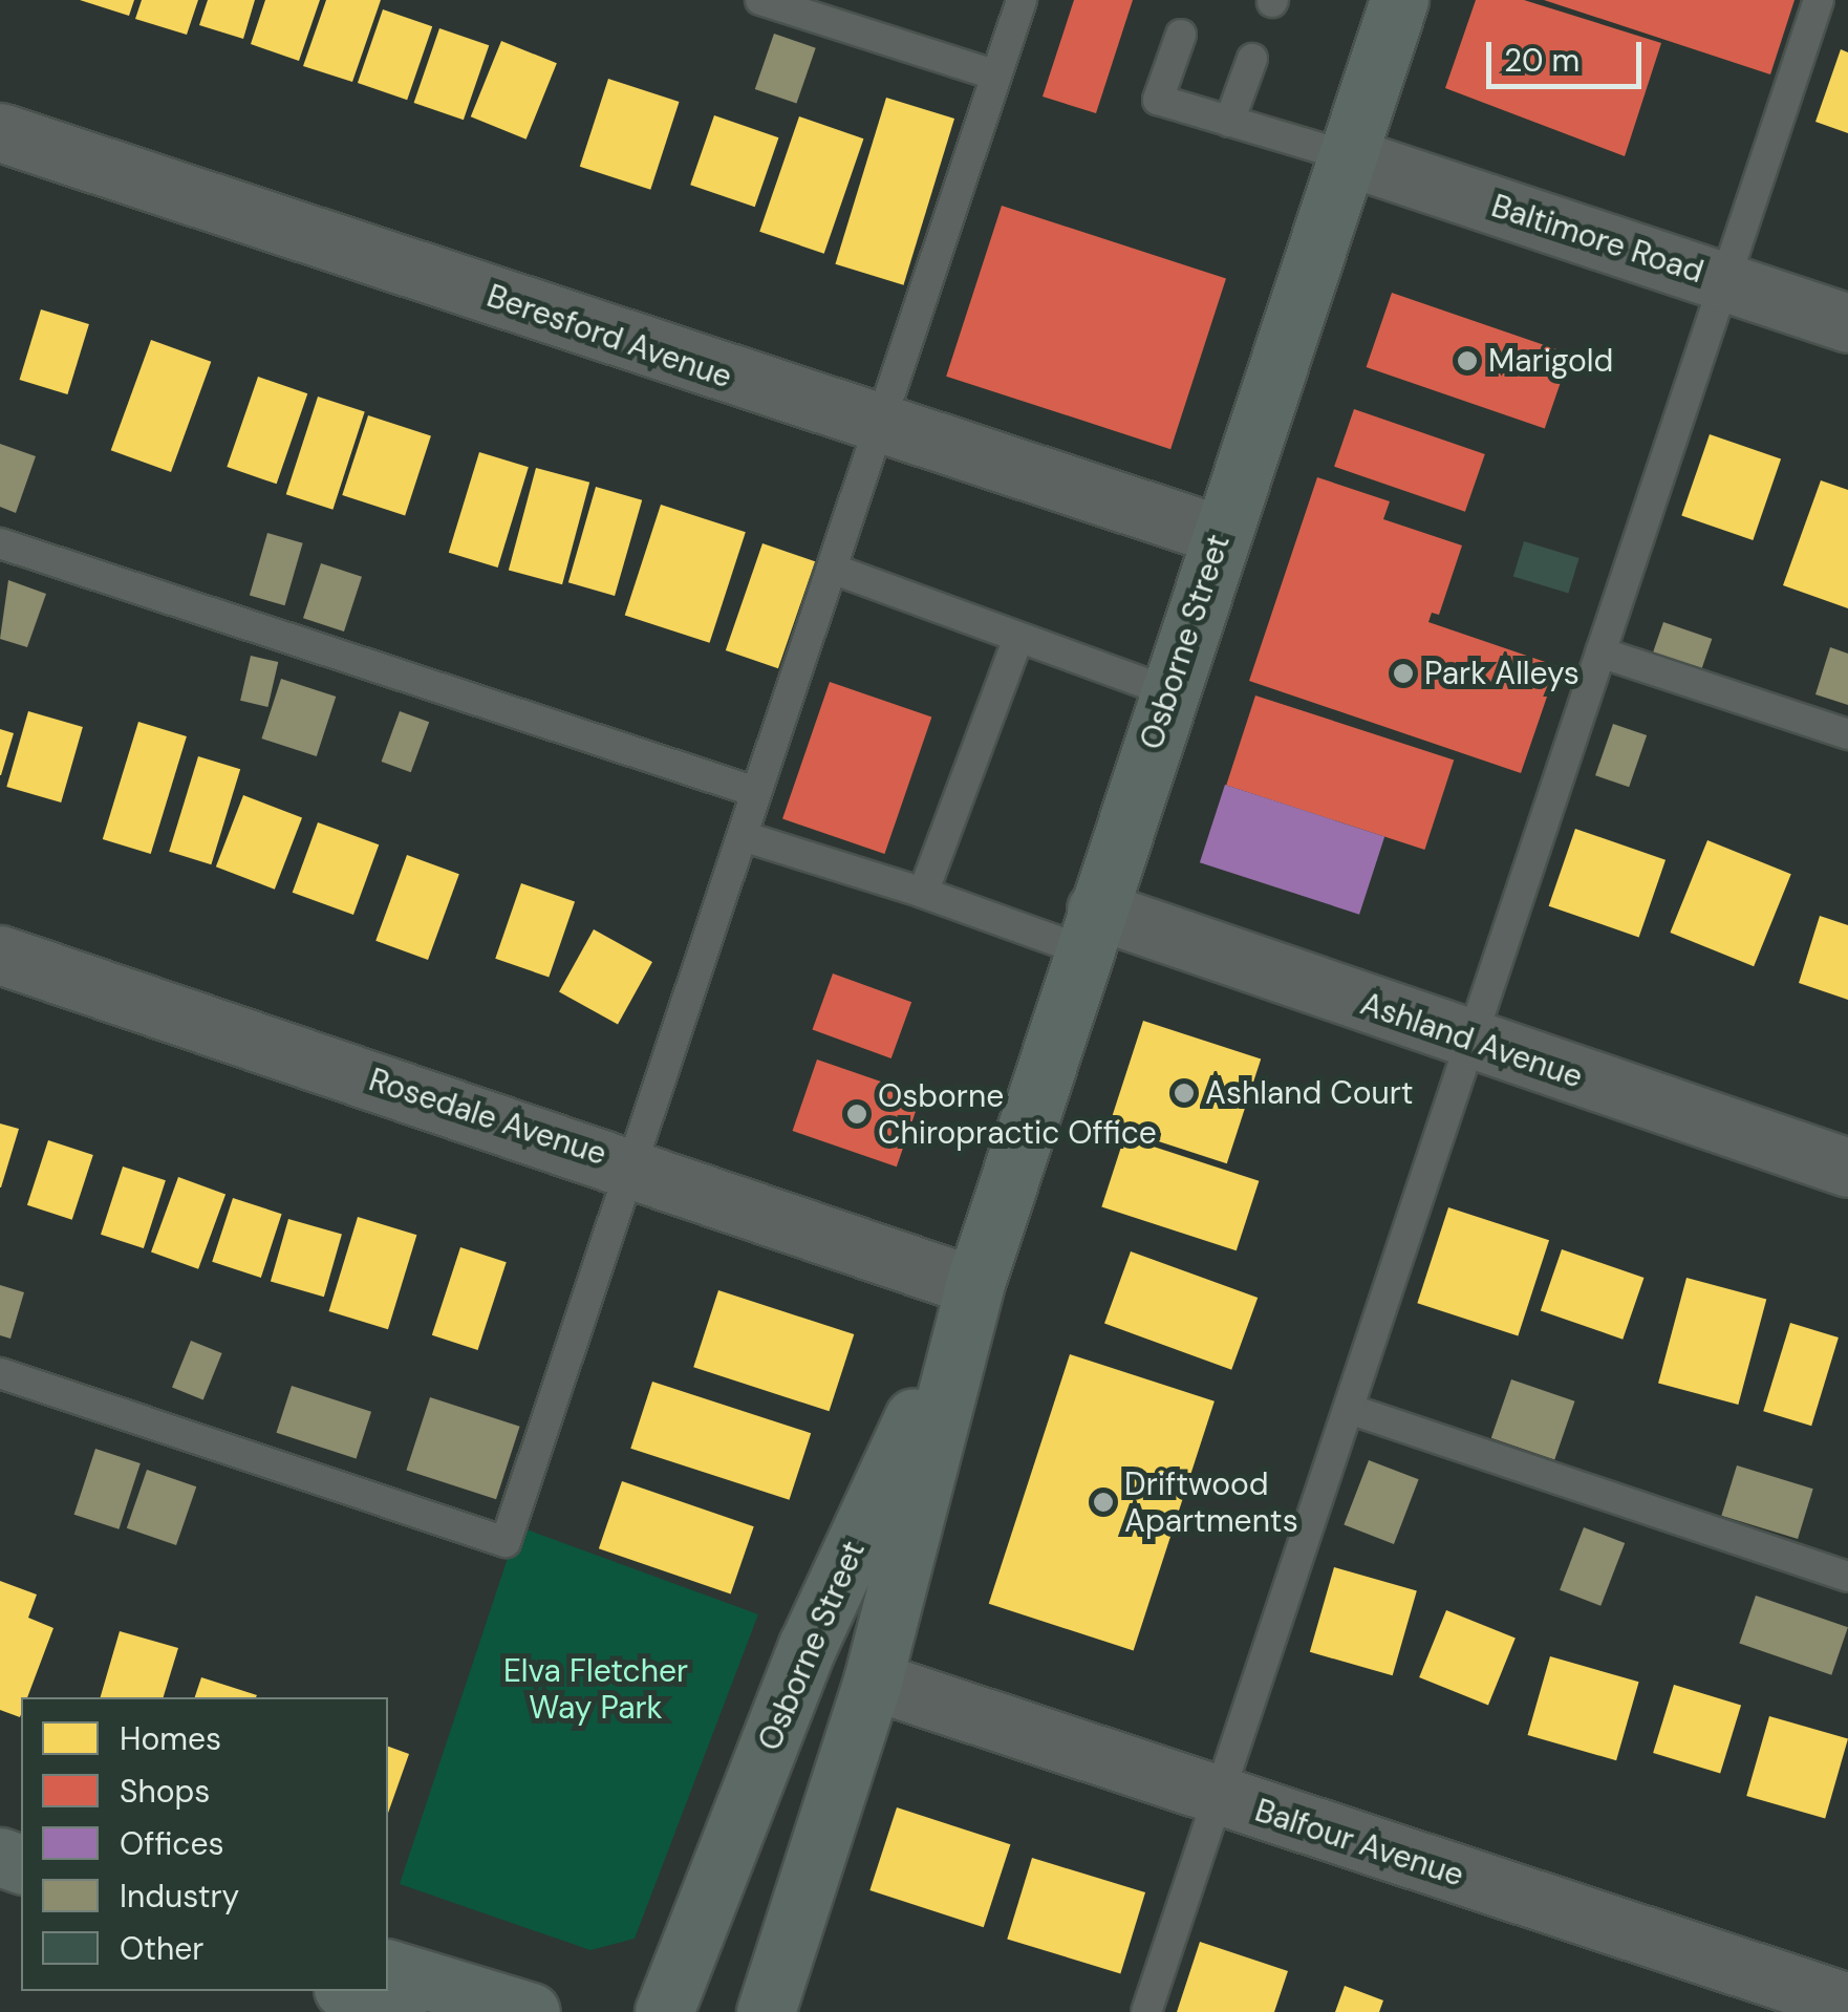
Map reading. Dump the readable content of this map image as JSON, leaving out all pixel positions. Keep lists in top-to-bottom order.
{
  "streets": {
    "main road": ["Osborne Street"],
    "street": [
      "Baltimore Road",
      "Beresford Avenue",
      "Ashland Avenue",
      "Rosedale Avenue",
      "Balfour Avenue"
    ]
  },
  "crossings": [
    ["Baltimore Road", "Osborne Street"],
    ["Beresford Avenue", "Osborne Street"],
    ["Osborne Street", "Ashland Avenue"],
    ["Osborne Street", "Rosedale Avenue"],
    ["Osborne Street", "Balfour Avenue"]
  ],
  "parks": ["Elva Fletcher Way Park"],
  "places": [
    "Marigold",
    "Park Alleys",
    "Ashland Court",
    "Osborne Chiropractic Office",
    "Driftwood Apartments"
  ],
  "legend": [
    "Homes",
    "Shops",
    "Offices",
    "Industry",
    "Other"
  ],
  "scale_bar": "20 m"
}
